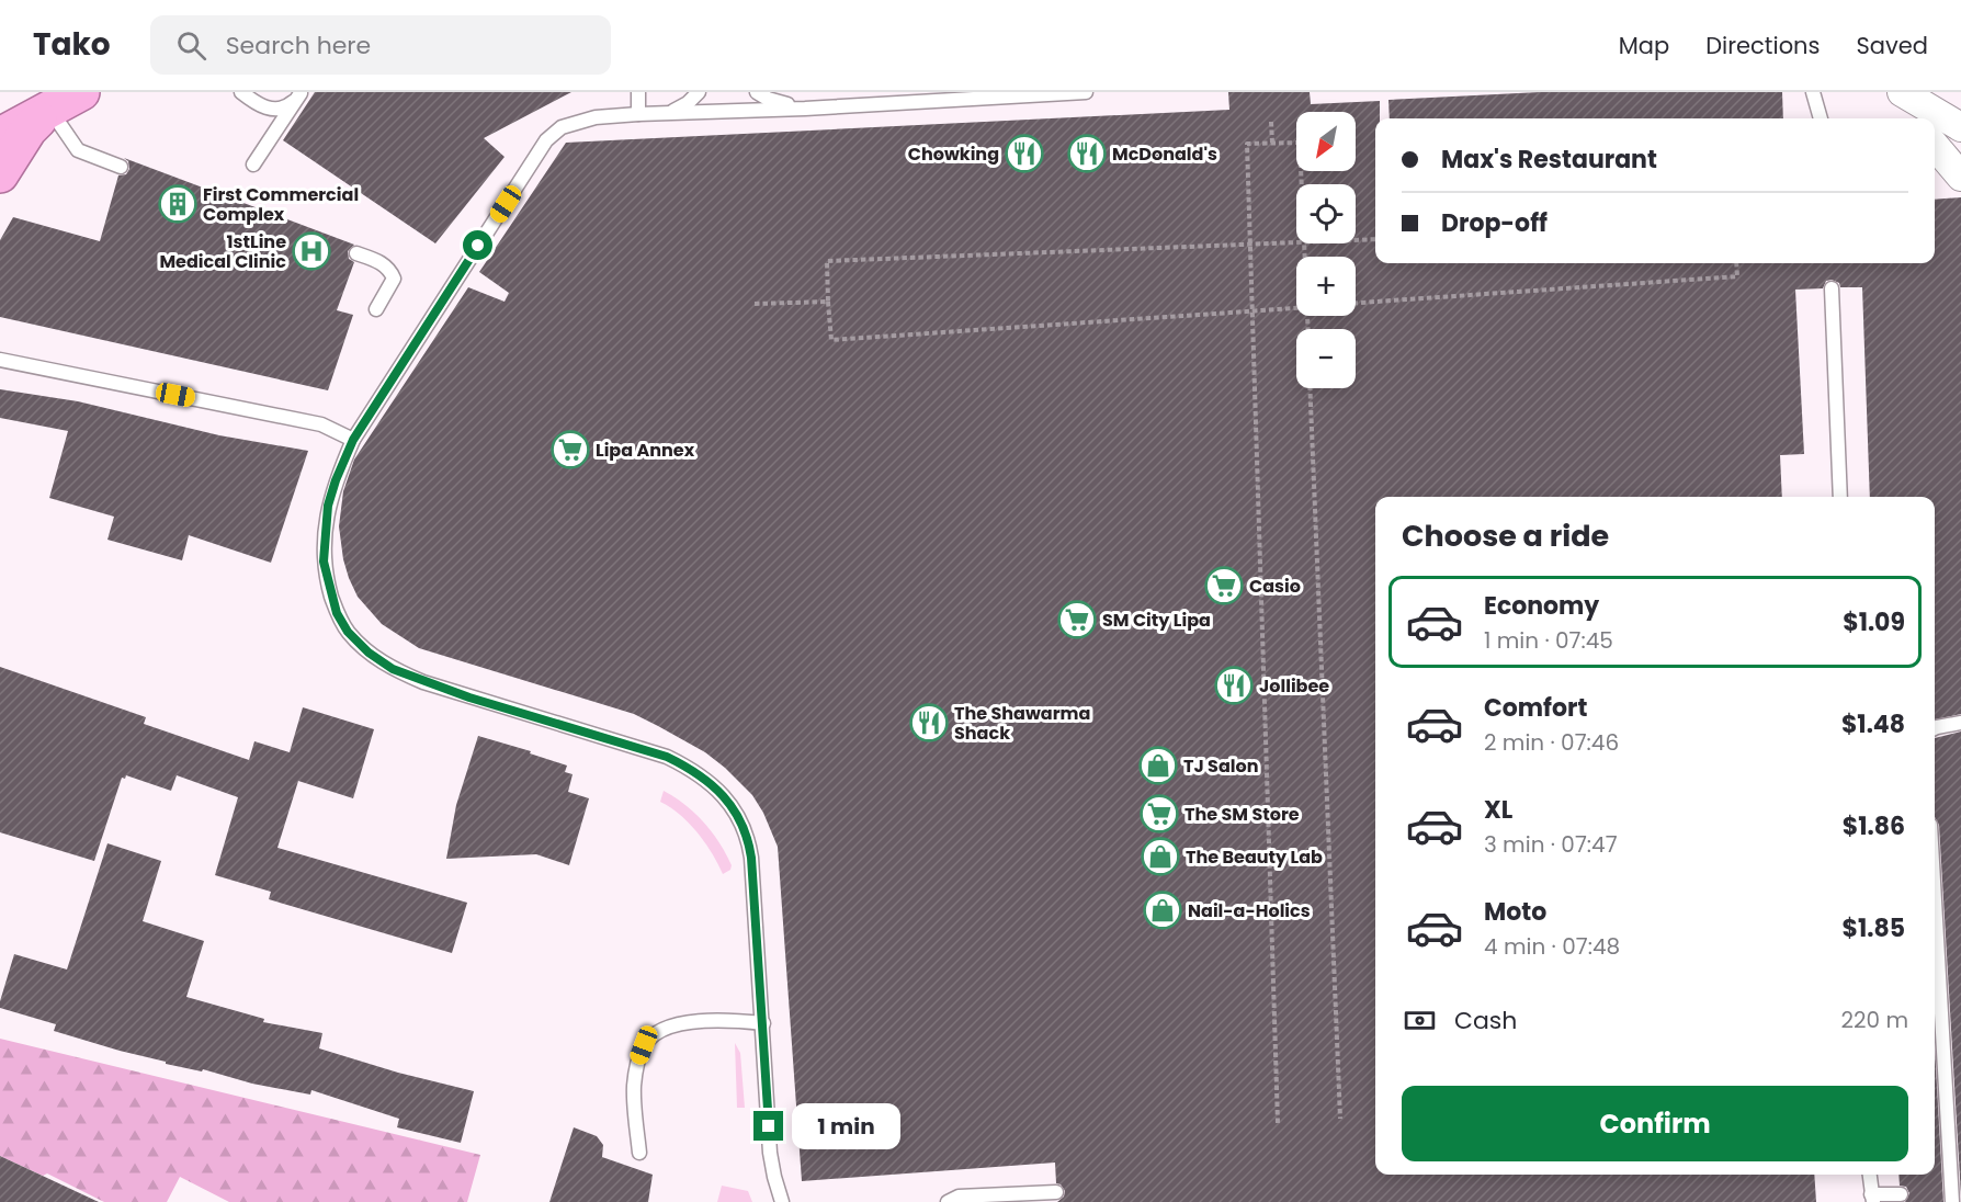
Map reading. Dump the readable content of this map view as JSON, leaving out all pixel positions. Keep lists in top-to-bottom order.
{
  "places": {
    "restaurant": [
      "Chowking",
      "McDonald's",
      "Jollibee",
      "The Shawarma Shack"
    ],
    "building": ["First Commercial Complex"],
    "hospital": ["1stLine Medical Clinic"],
    "supermarket": [
      "Lipa Annex",
      "Casio",
      "SM City Lipa",
      "The SM Store"
    ],
    "shop": ["TJ Salon", "The Beauty Lab", "Nail-a-Holics"]
  },
  "north": "bottom left",
  "page": {
    "header": "Tako",
    "search": "Search here",
    "nav": ["Map", "Directions", "Saved"],
    "map_buttons": ["+", "−"],
    "banner": ["Max's Restaurant", "Drop-off"],
    "heading": "Choose a ride",
    "list": [
      {
        "name": "Economy",
        "note": "1 min · 07:45",
        "value": "$1.09"
      },
      {
        "name": "Comfort",
        "note": "2 min · 07:46",
        "value": "$1.48"
      },
      {
        "name": "XL",
        "note": "3 min · 07:47",
        "value": "$1.86"
      },
      {
        "name": "Moto",
        "note": "4 min · 07:48",
        "value": "$1.85"
      }
    ],
    "pay": ["Cash", "220 m"],
    "buttons": "Confirm",
    "bubble": "1 min"
  }
}
